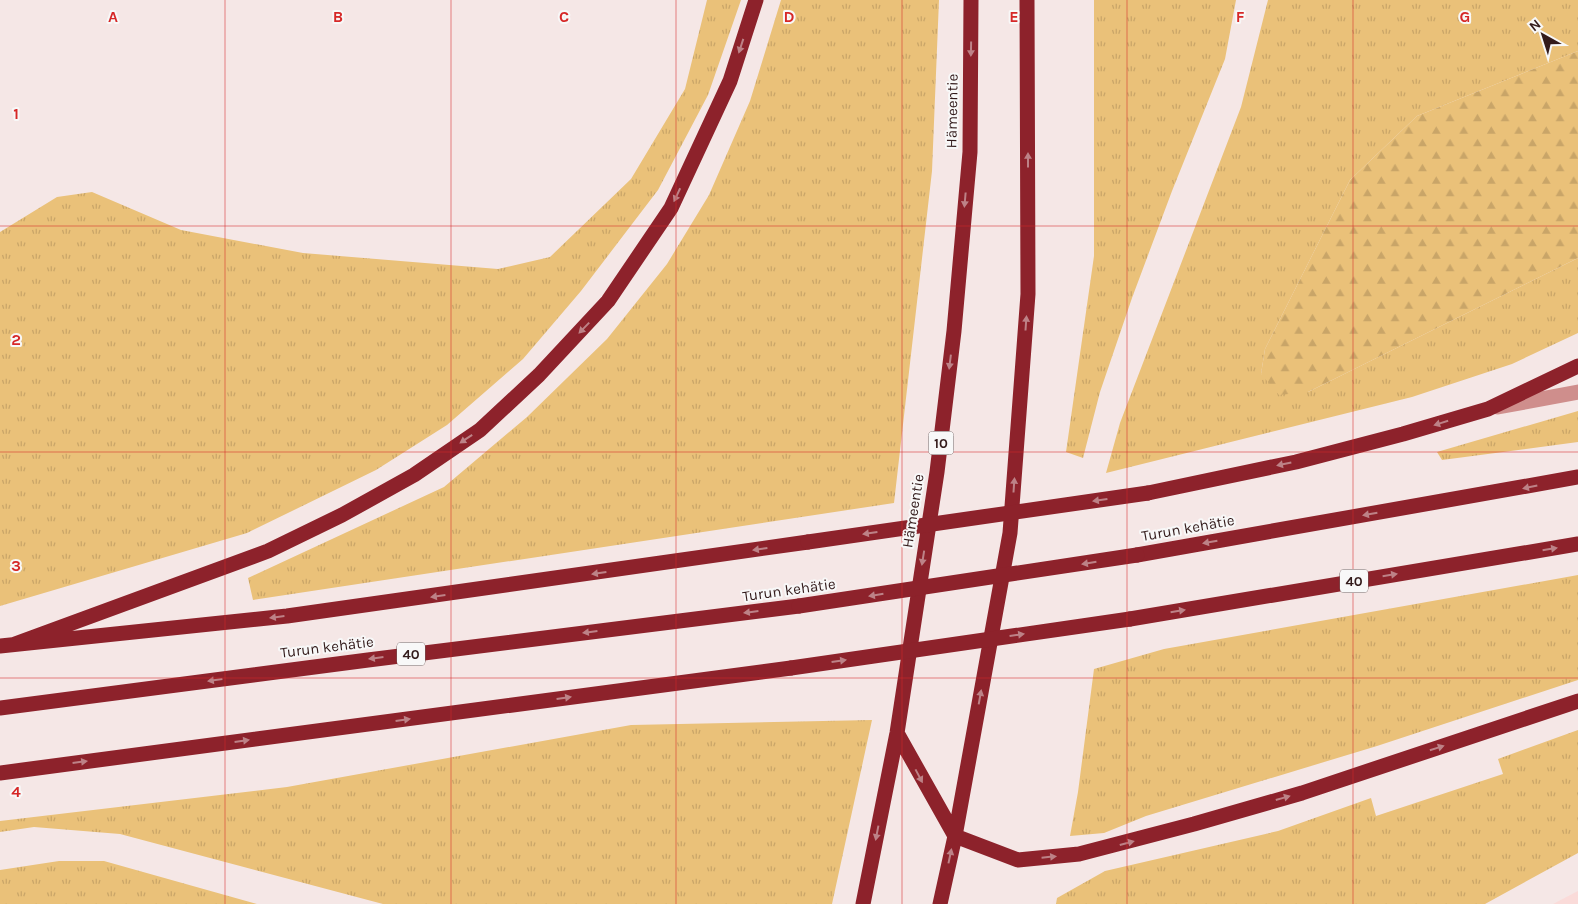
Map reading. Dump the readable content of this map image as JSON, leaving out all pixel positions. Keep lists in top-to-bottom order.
{
  "streets": {
    "highway": [
      "Hämeentie",
      "10",
      "Turun kehätie",
      "40"
    ]
  },
  "north": "top left",
  "grid": {
    "columns": [
      "A",
      "B",
      "C",
      "D",
      "E",
      "F",
      "G"
    ],
    "rows": [
      "1",
      "2",
      "3",
      "4"
    ]
  }
}
